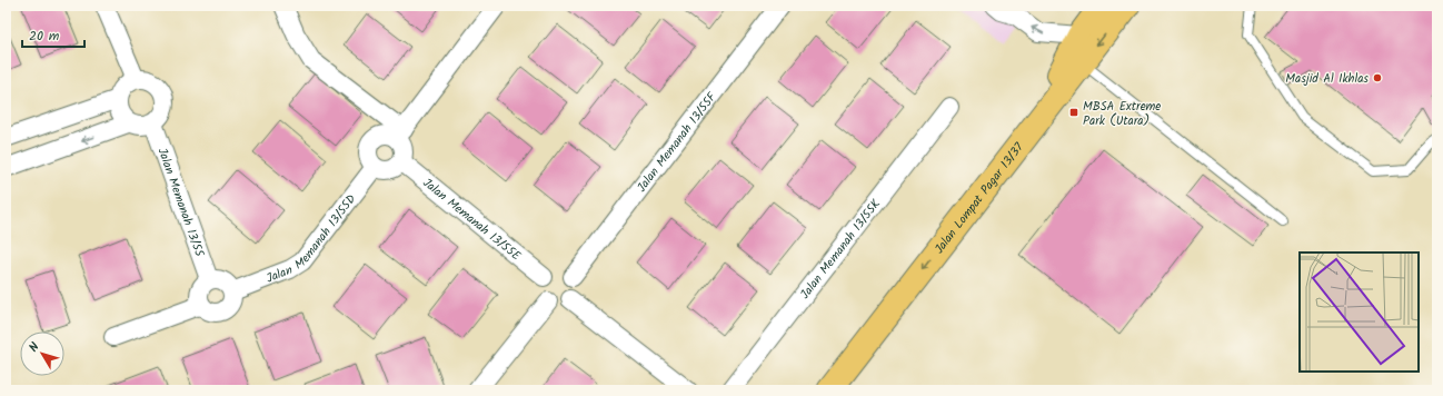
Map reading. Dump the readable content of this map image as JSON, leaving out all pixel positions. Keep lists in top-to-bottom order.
{
  "streets": {
    "main road": ["Jalan Lompat Pagar 13/37"],
    "street": [
      "Jalan Memanah 13/55F",
      "Jalan Memanah 13/55",
      "Jalan Memanah 13/55E",
      "Jalan Memanah 13/55D",
      "Jalan Memanah 13/55K"
    ]
  },
  "crossings": [
    ["Jalan Memanah 13/55F", "Jalan Memanah 13/55E"],
    ["Jalan Memanah 13/55", "Jalan Memanah 13/55D"],
    ["Jalan Memanah 13/55E", "Jalan Memanah 13/55D"]
  ],
  "one_way": ["Jalan Lompat Pagar 13/37"],
  "places": {
    "other": ["Masjid Al Ikhlas"],
    "transit": ["MBSA Extreme Park (Utara)"]
  },
  "scale_bar": "20 m",
  "north": "top left"
}
